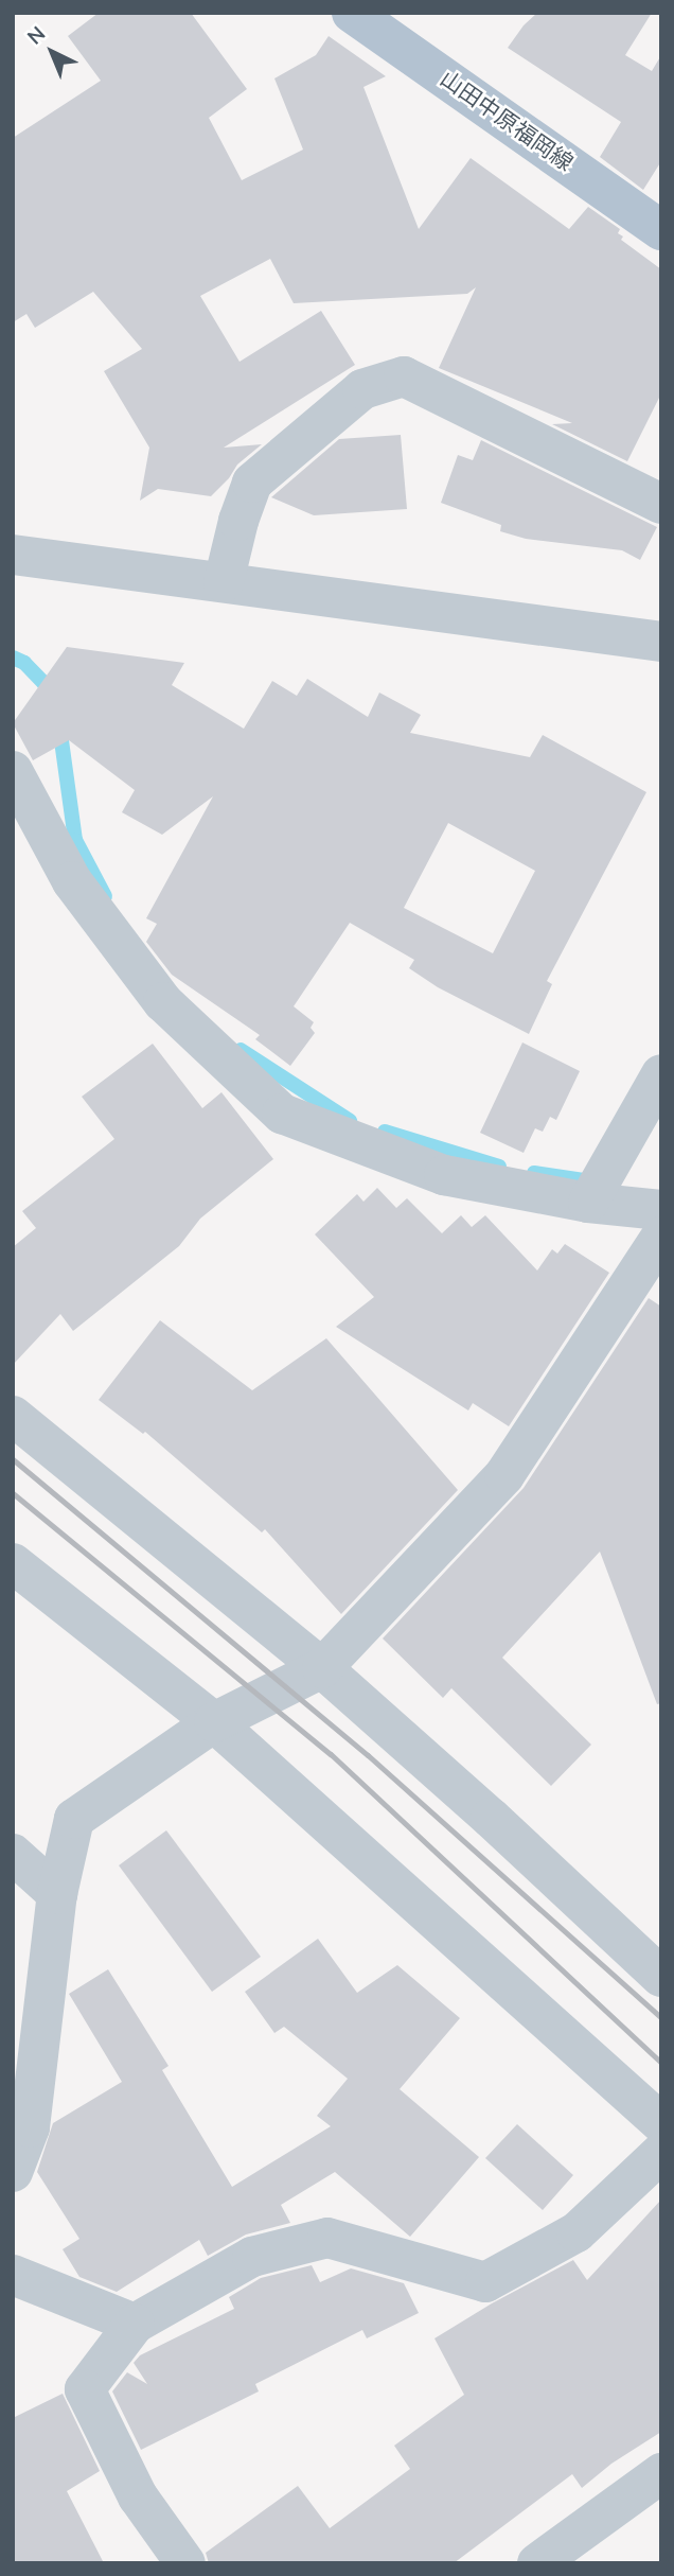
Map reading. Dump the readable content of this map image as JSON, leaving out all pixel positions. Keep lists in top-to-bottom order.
{
  "streets": {
    "main road": ["山田中原福岡線"]
  },
  "north": "top left"
}
